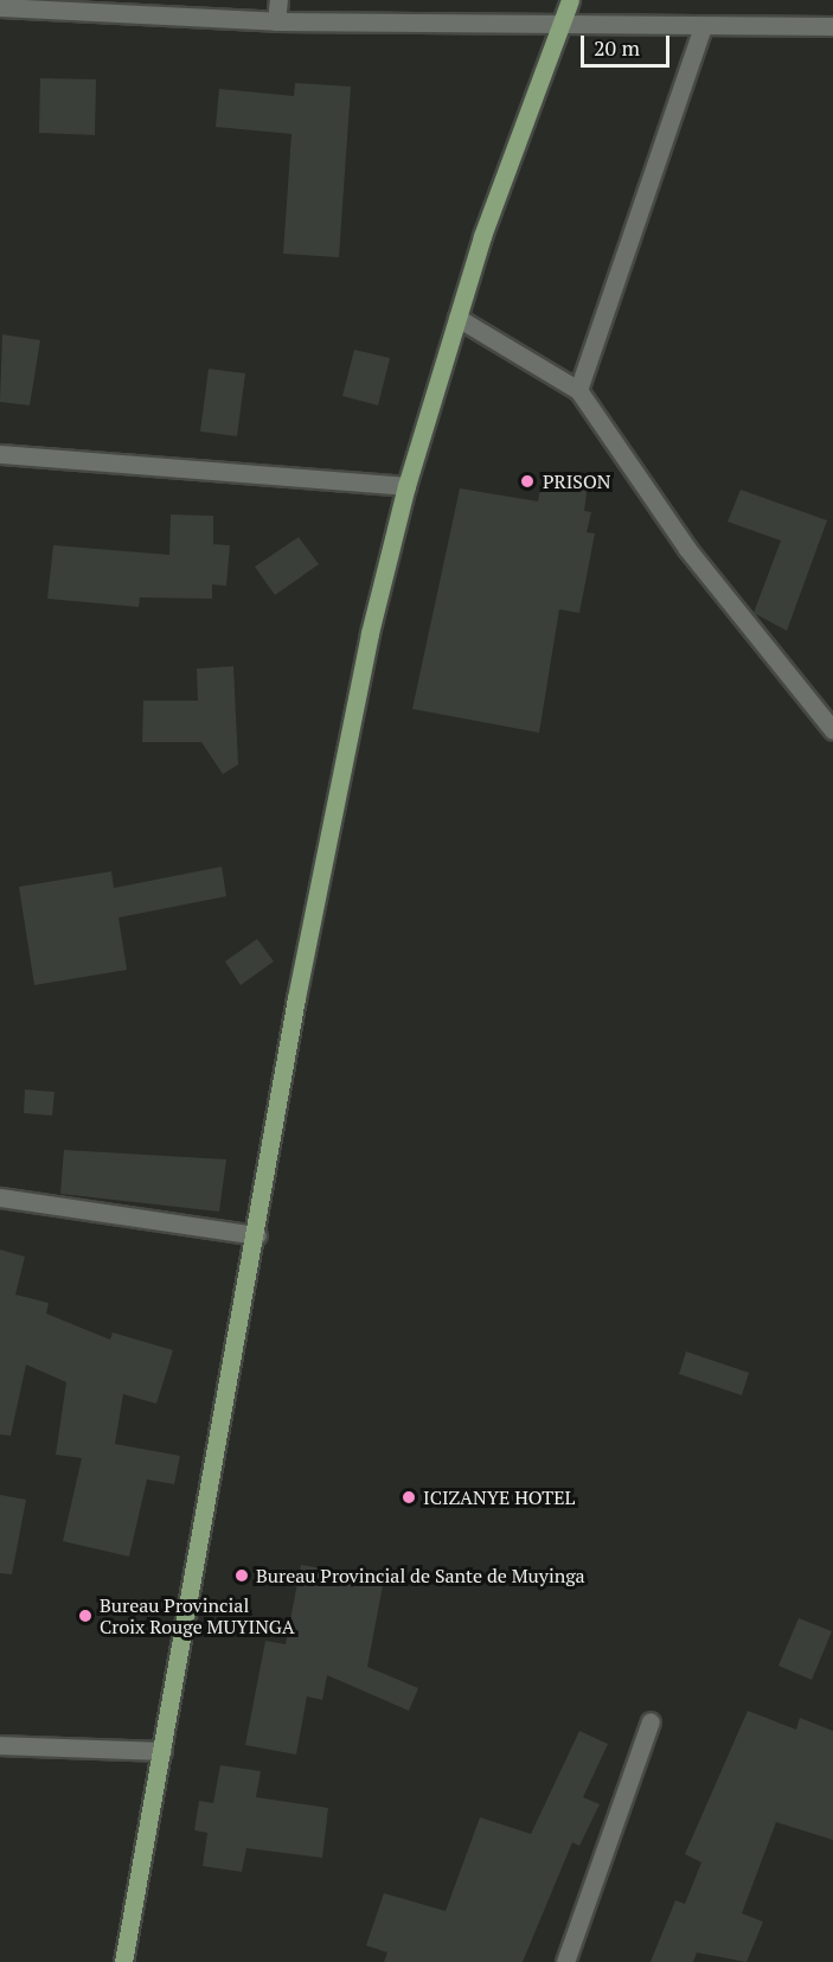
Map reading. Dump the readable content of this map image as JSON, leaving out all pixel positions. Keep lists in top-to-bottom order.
{
  "places": [
    "PRISON",
    "ICIZANYE HOTEL",
    "Bureau Provincial de Sante de Muyinga",
    "Bureau Provincial Croix Rouge MUYINGA"
  ],
  "scale_bar": "20 m"
}
